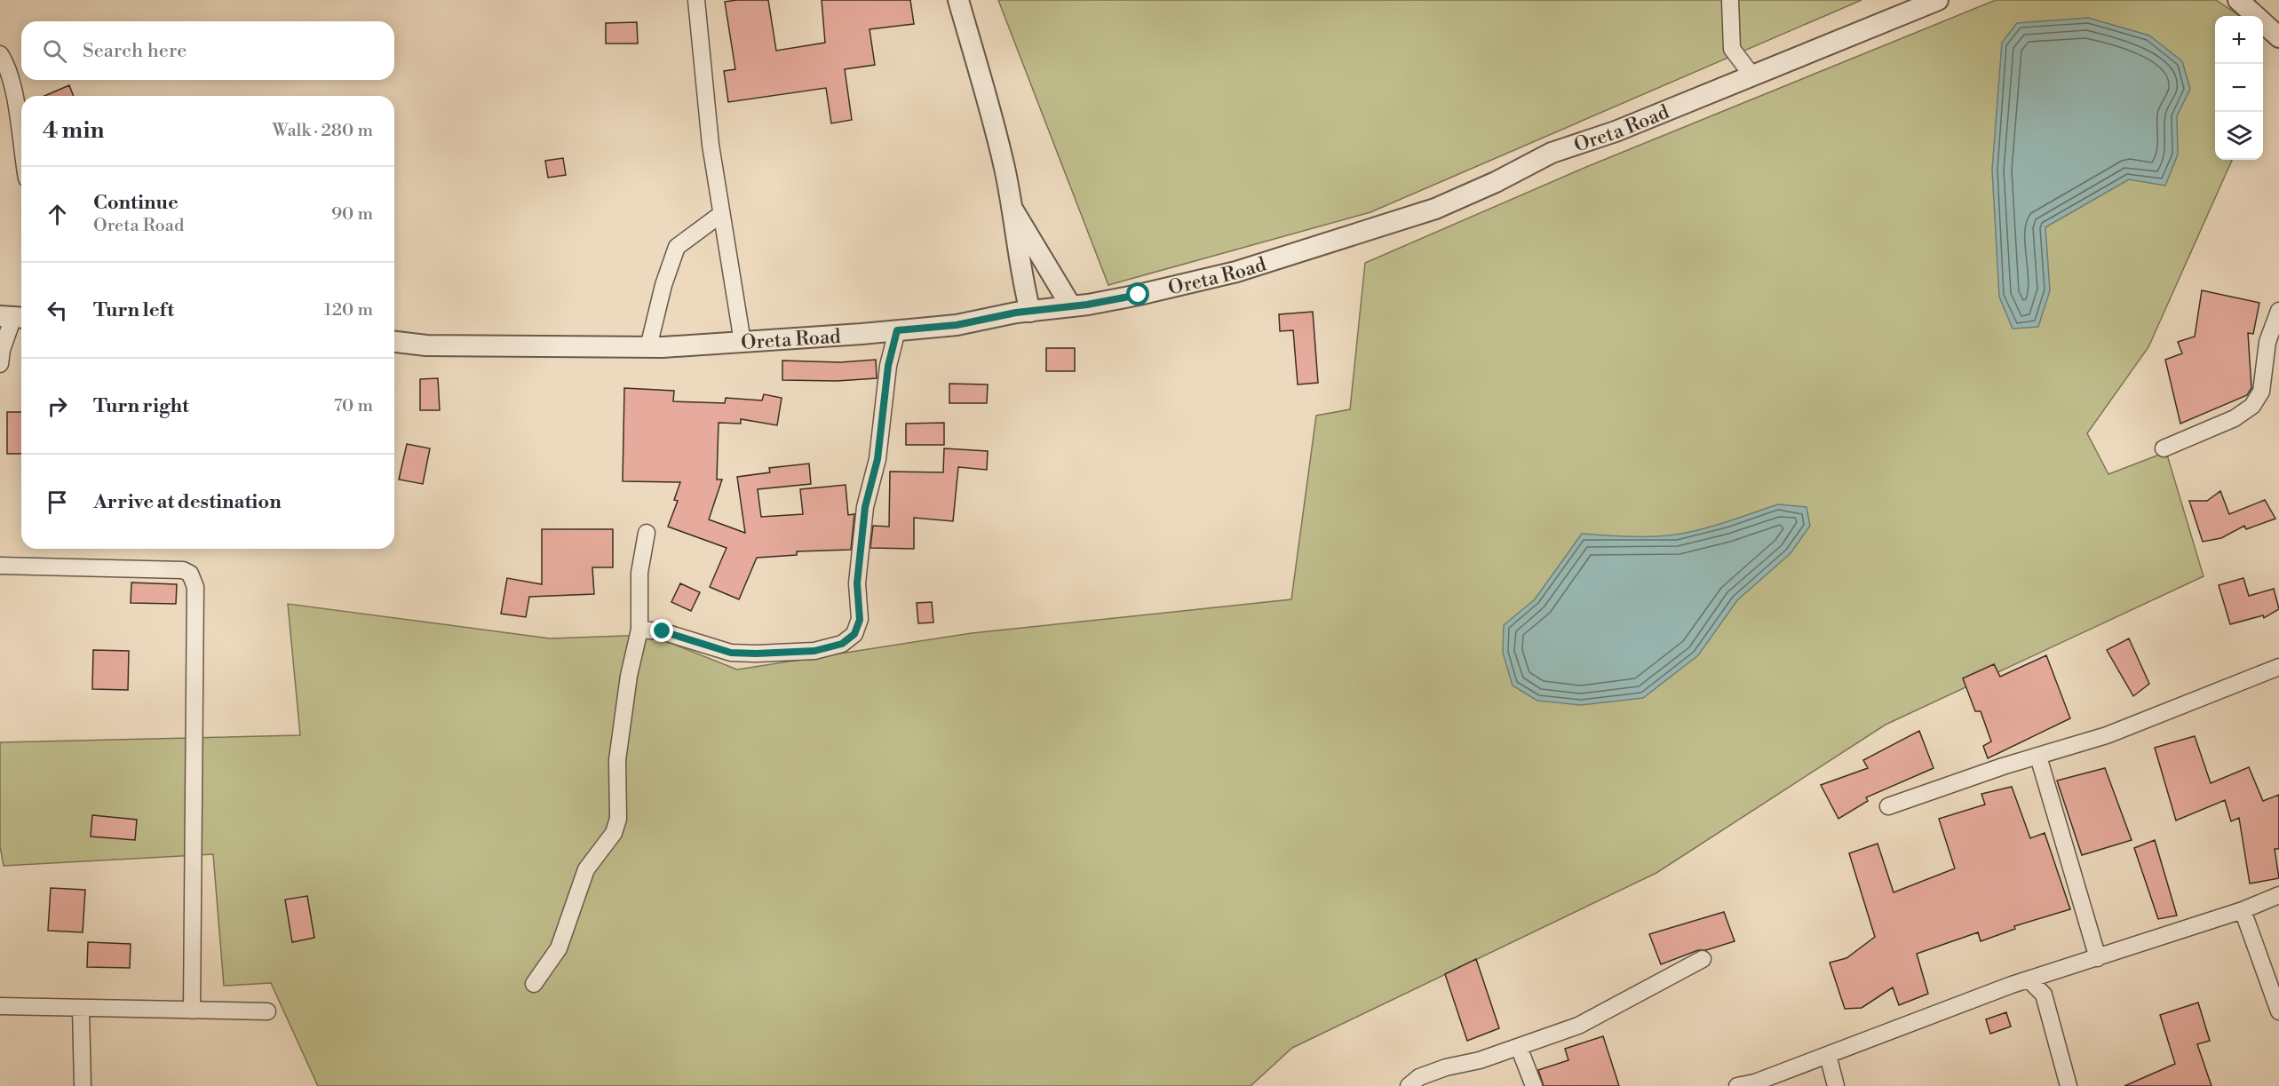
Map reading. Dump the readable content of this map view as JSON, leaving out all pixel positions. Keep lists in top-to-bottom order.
{
  "streets": {
    "street": ["Oreta Road"]
  },
  "page": {
    "map_buttons": ["+", "−"],
    "search": "Search here",
    "heading": ["4 min", "Walk · 280 m"],
    "list": [
      ["Continue", "Oreta Road", "90 m"],
      ["Turn left", "120 m"],
      ["Turn right", "70 m"],
      "Arrive at destination"
    ]
  }
}
